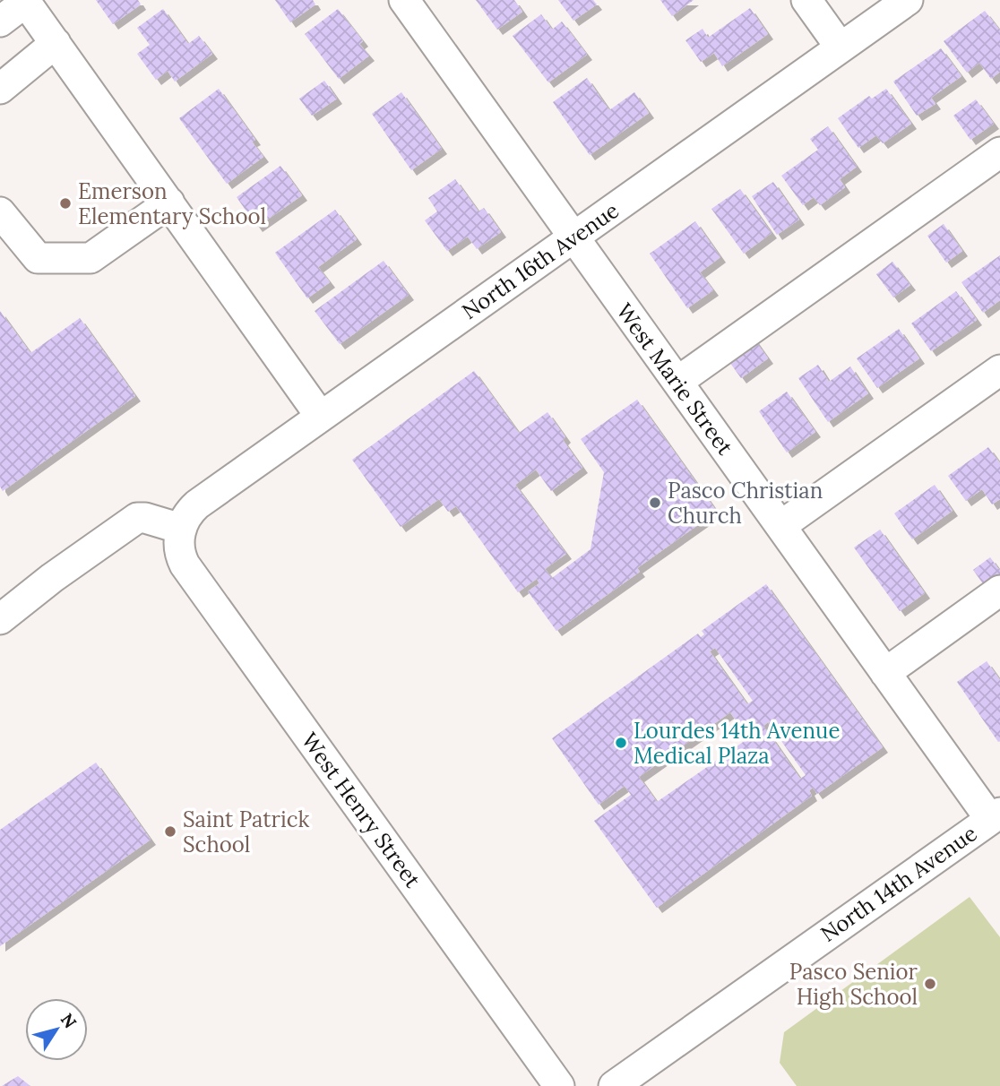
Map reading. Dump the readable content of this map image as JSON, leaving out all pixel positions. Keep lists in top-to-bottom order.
{
  "streets": {
    "street": [
      "North 16th Avenue",
      "West Marie Street",
      "West Henry Street",
      "North 14th Avenue"
    ]
  },
  "crossings": [
    ["North 16th Avenue", "West Marie Street"],
    ["North 16th Avenue", "West Henry Street"],
    ["West Marie Street", "North 14th Avenue"]
  ],
  "places": [
    "Emerson Elementary School",
    "Pasco Christian Church",
    "Lourdes 14th Avenue Medical Plaza",
    "Saint Patrick School",
    "Pasco Senior High School"
  ],
  "north": "top right"
}
